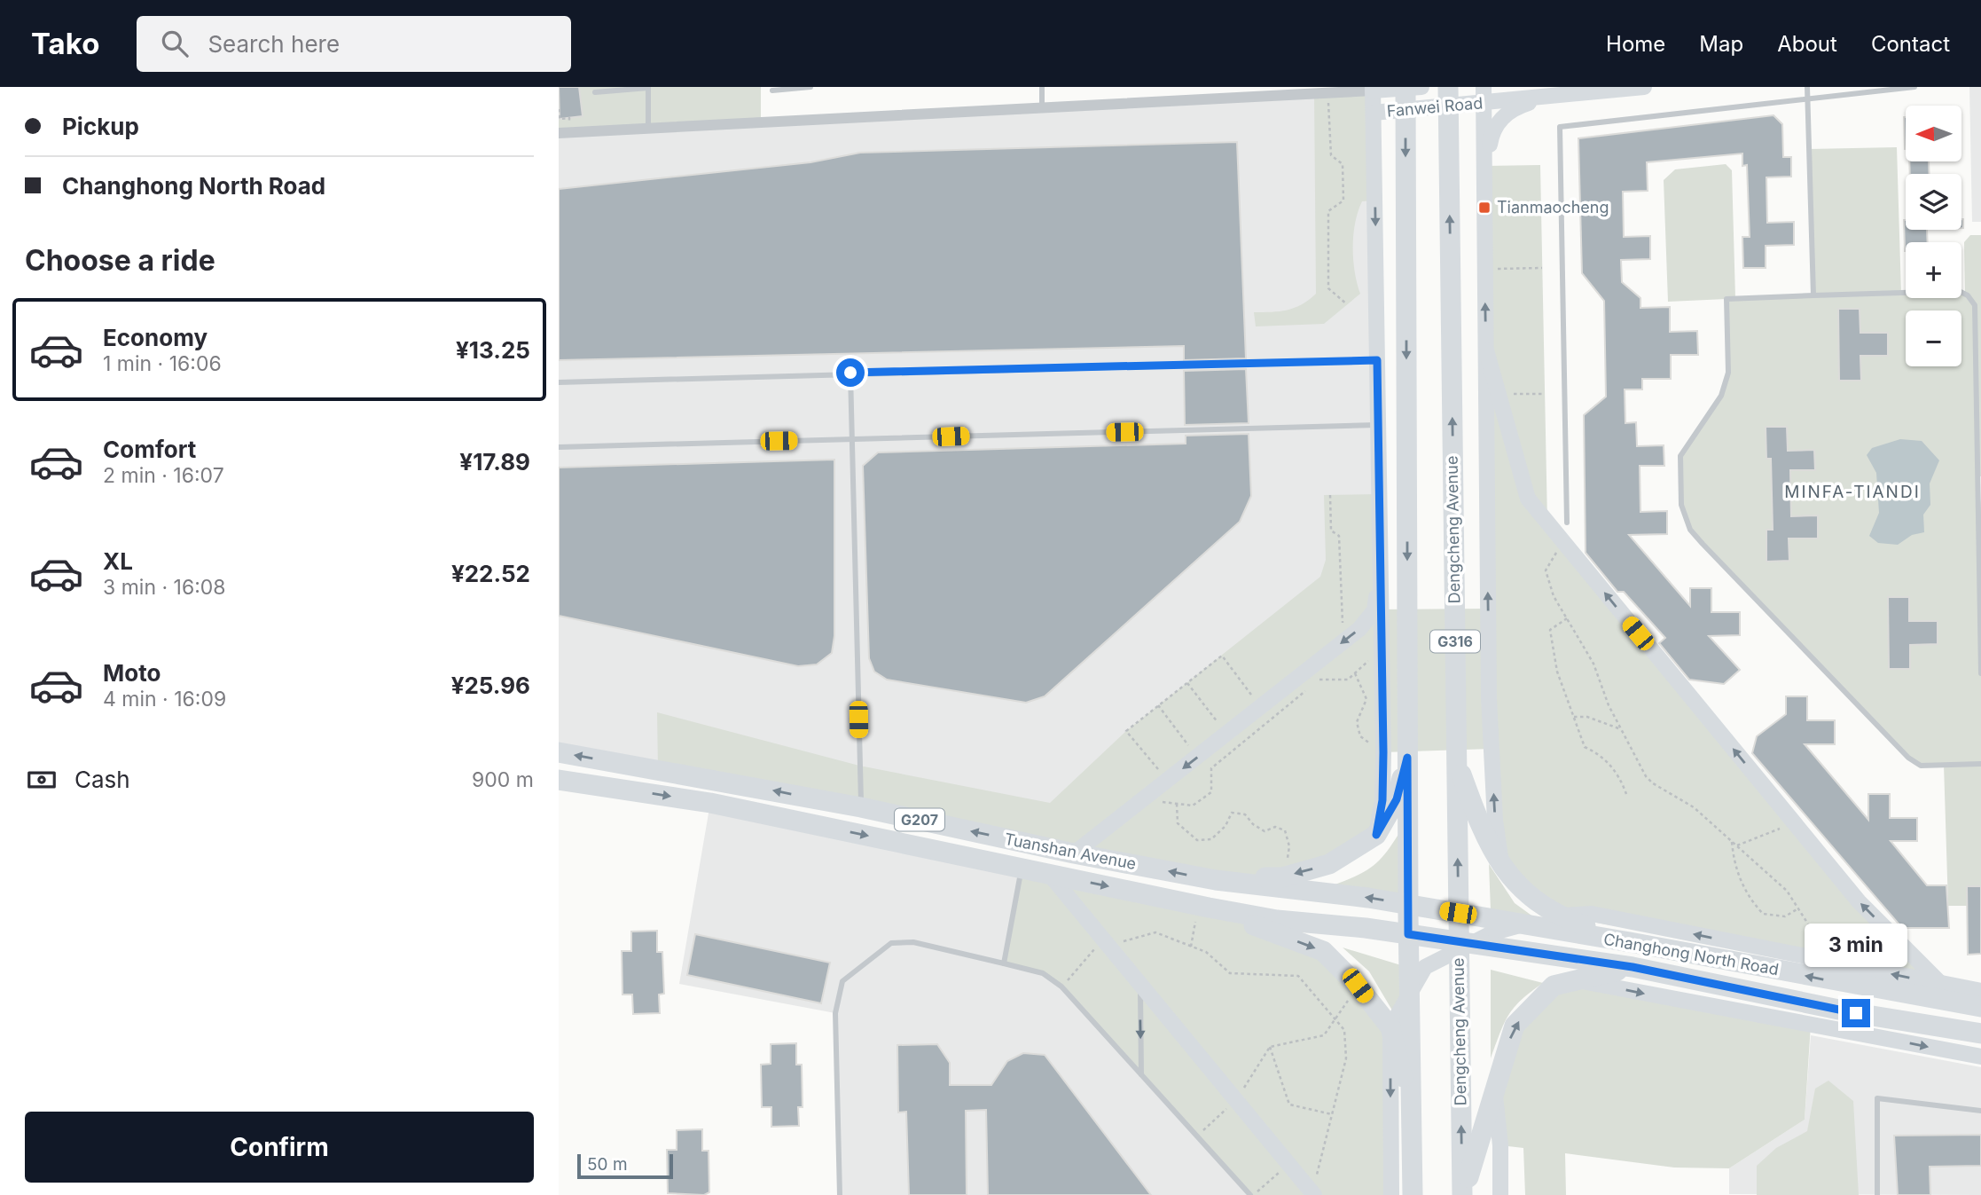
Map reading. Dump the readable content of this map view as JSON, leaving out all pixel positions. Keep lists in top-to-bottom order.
{
  "streets": {
    "highway": [
      "Dengcheng Avenue",
      "G316",
      "G207",
      "Tuanshan Avenue",
      "Changhong North Road"
    ],
    "street": ["Fanwei Road"]
  },
  "crossings": [
    ["Fanwei Road", "Dengcheng Avenue"],
    ["Fanwei Road", "G316"],
    ["Dengcheng Avenue", "Tuanshan Avenue"],
    ["Dengcheng Avenue", "Changhong North Road"],
    ["G316", "Tuanshan Avenue"],
    ["Tuanshan Avenue", "Changhong North Road"]
  ],
  "districts": ["MINFA-TIANDI"],
  "places": {
    "transit": ["Tianmaocheng"]
  },
  "scale_bar": "50 m",
  "north": "left",
  "page": {
    "header": "Tako",
    "search": "Search here",
    "nav": [
      "Home",
      "Map",
      "About",
      "Contact"
    ],
    "banner": ["Pickup", "Changhong North Road"],
    "map_buttons": ["+", "−"],
    "heading": "Choose a ride",
    "list": [
      {
        "name": "Economy",
        "note": "1 min · 16:06",
        "value": "¥13.25"
      },
      {
        "name": "Comfort",
        "note": "2 min · 16:07",
        "value": "¥17.89"
      },
      {
        "name": "XL",
        "note": "3 min · 16:08",
        "value": "¥22.52"
      },
      {
        "name": "Moto",
        "note": "4 min · 16:09",
        "value": "¥25.96"
      }
    ],
    "pay": ["Cash", "900 m"],
    "bubble": "3 min",
    "buttons": "Confirm",
    "scale": "50 m"
  }
}
